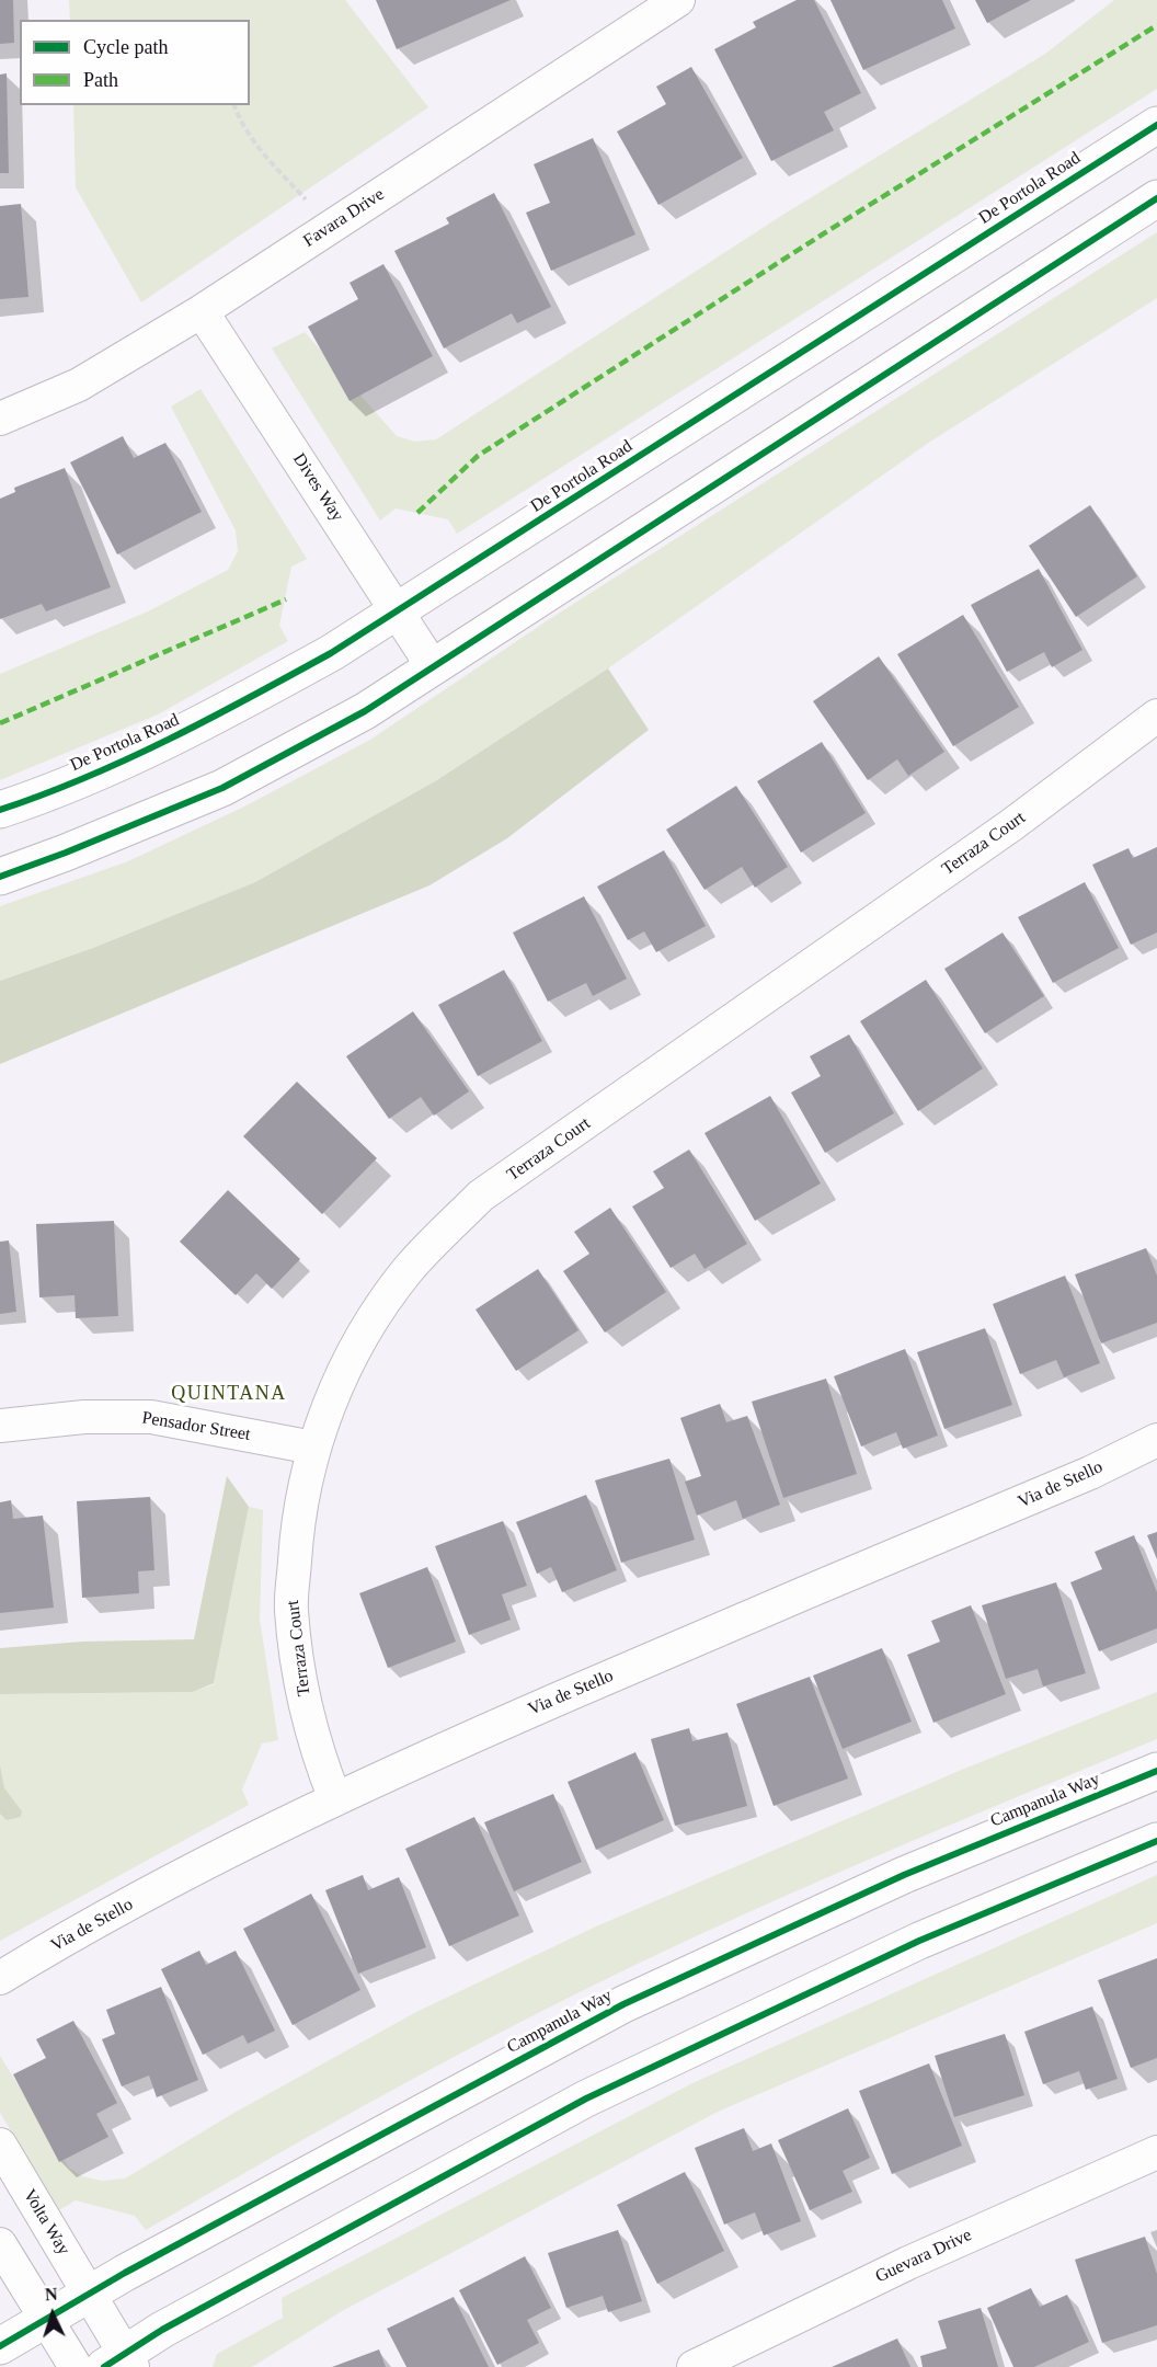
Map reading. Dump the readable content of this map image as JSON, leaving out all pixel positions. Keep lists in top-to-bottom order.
{
  "streets": {
    "main road": ["De Portola Road", "Campanula Way"],
    "street": [
      "Favara Drive",
      "Dives Way",
      "Terraza Court",
      "Pensador Street",
      "Via de Stello",
      "Volta Way",
      "Guevara Drive"
    ]
  },
  "crossings": [
    ["De Portola Road", "Dives Way"],
    ["Favara Drive", "Dives Way"],
    ["Terraza Court", "Pensador Street"],
    ["Terraza Court", "Via de Stello"],
    ["Campanula Way", "Volta Way"]
  ],
  "districts": ["QUINTANA"],
  "legend": ["Cycle path", "Path"],
  "north": "top"
}
